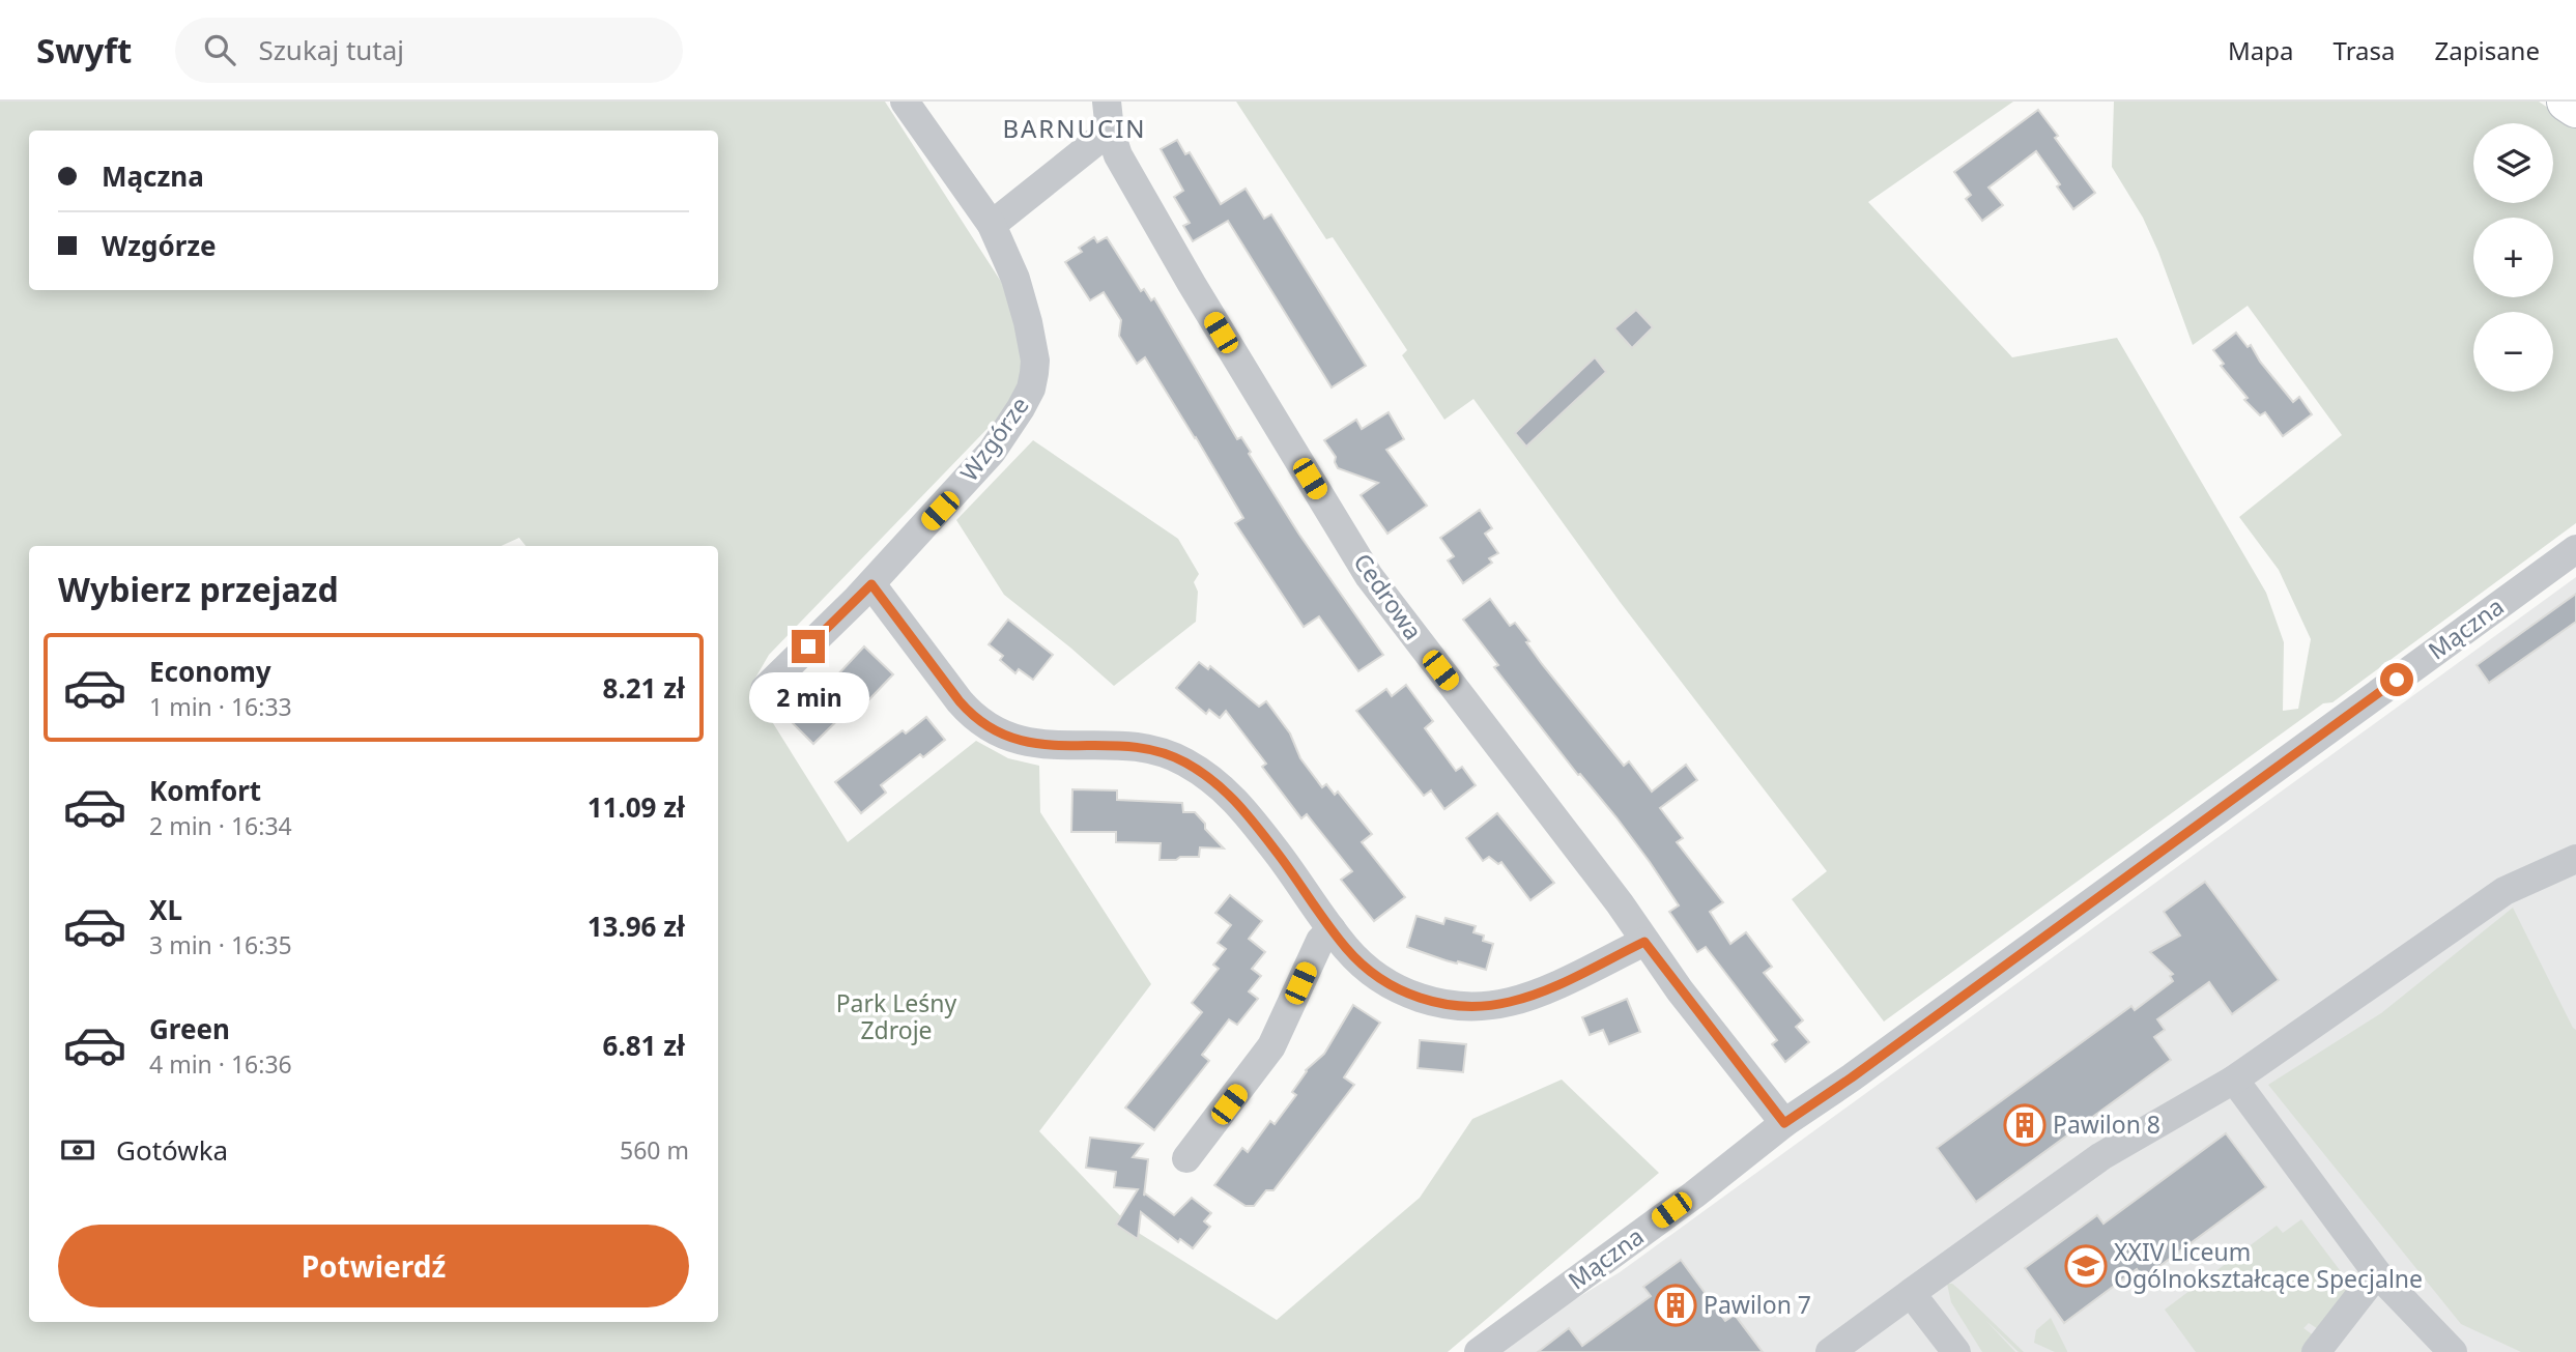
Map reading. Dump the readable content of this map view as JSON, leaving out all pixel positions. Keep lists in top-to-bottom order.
{
  "streets": {
    "street": ["Wzgórze", "Cedrowa", "Mączna"]
  },
  "crossings": [
    ["Cedrowa", "Mączna"]
  ],
  "districts": ["BARNUCIN"],
  "parks": ["Park Leśny Zdroje"],
  "places": {
    "building": ["Pawilon 8", "Pawilon 7"],
    "school or university": ["XXIV Liceum Ogólnokształcące Specjalne"]
  },
  "page": {
    "header": "Swyft",
    "search": "Szukaj tutaj",
    "nav": ["Mapa", "Trasa", "Zapisane"],
    "map_buttons": ["+", "−"],
    "banner": ["Mączna", "Wzgórze"],
    "heading": "Wybierz przejazd",
    "list": [
      {
        "name": "Economy",
        "note": "1 min · 16:33",
        "value": "8.21 zł"
      },
      {
        "name": "Komfort",
        "note": "2 min · 16:34",
        "value": "11.09 zł"
      },
      {
        "name": "XL",
        "note": "3 min · 16:35",
        "value": "13.96 zł"
      },
      {
        "name": "Green",
        "note": "4 min · 16:36",
        "value": "6.81 zł"
      }
    ],
    "bubble": "2 min",
    "pay": ["Gotówka", "560 m"],
    "buttons": "Potwierdź"
  }
}
